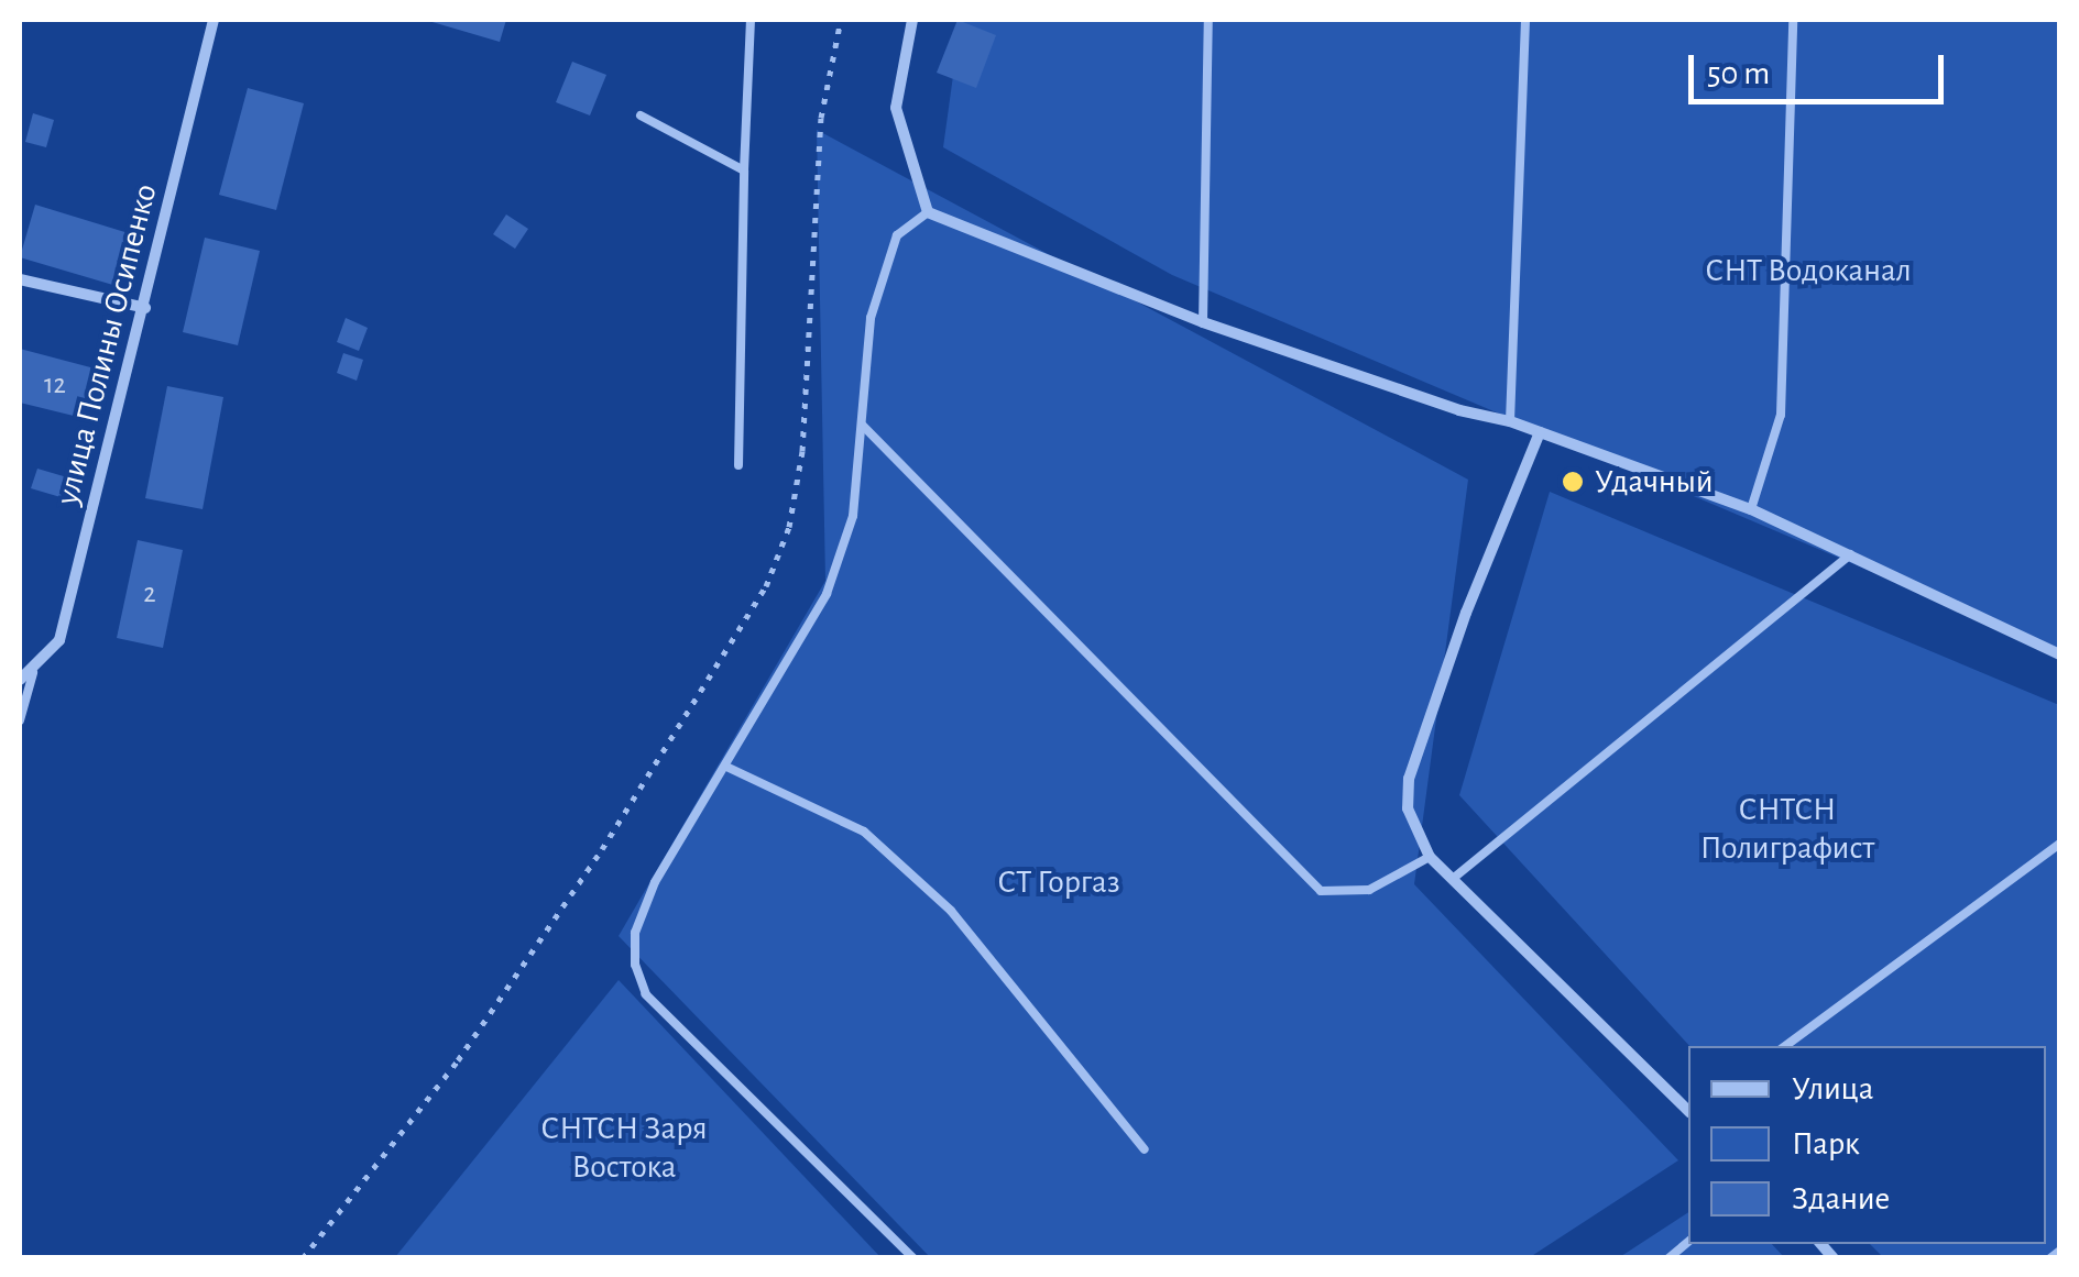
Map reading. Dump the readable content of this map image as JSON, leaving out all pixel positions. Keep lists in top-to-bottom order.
{
  "streets": {
    "street": ["улица Полины Осипенко"]
  },
  "parks": [
    "СНТ Водоканал",
    "СНТСН Полиграфист",
    "СТ Горгаз",
    "СНТСН Заря Востока"
  ],
  "places": ["Удачный"],
  "house_numbers": ["12", "2"],
  "legend": ["Улица", "Парк", "Здание"],
  "scale_bar": "50 m"
}
